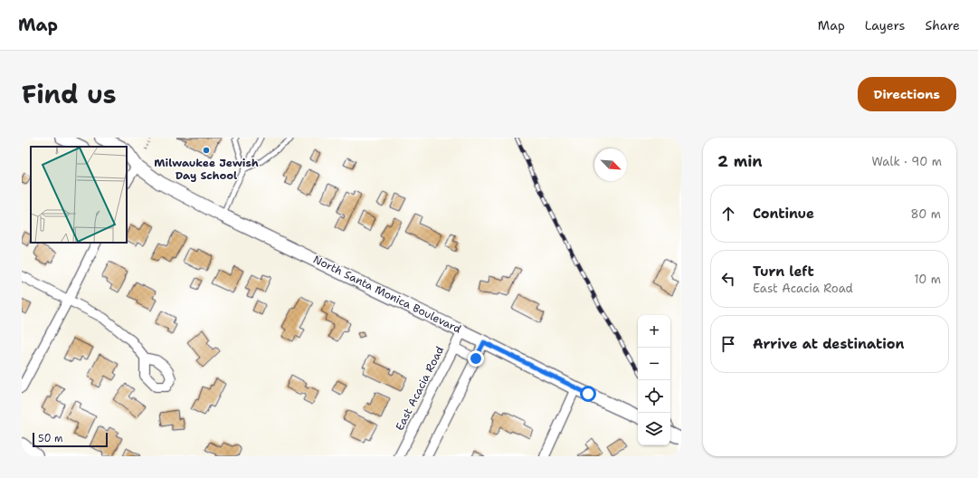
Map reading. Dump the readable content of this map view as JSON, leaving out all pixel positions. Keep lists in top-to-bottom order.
{
  "streets": {
    "street": ["North Santa Monica Boulevard", "East Acacia Road"]
  },
  "crossings": [
    ["North Santa Monica Boulevard", "East Acacia Road"]
  ],
  "places": ["Milwaukee Jewish Day School"],
  "scale_bar": "50 m",
  "north": "bottom right",
  "page": {
    "header": "Map",
    "nav": ["Map", "Layers", "Share"],
    "title": "Find us",
    "buttons": "Directions",
    "heading": ["2 min", "Walk · 90 m"],
    "list": [
      ["Continue", "80 m"],
      ["Turn left", "East Acacia Road", "10 m"],
      "Arrive at destination"
    ],
    "map_buttons": ["+", "−"],
    "scale": "50 m"
  }
}
